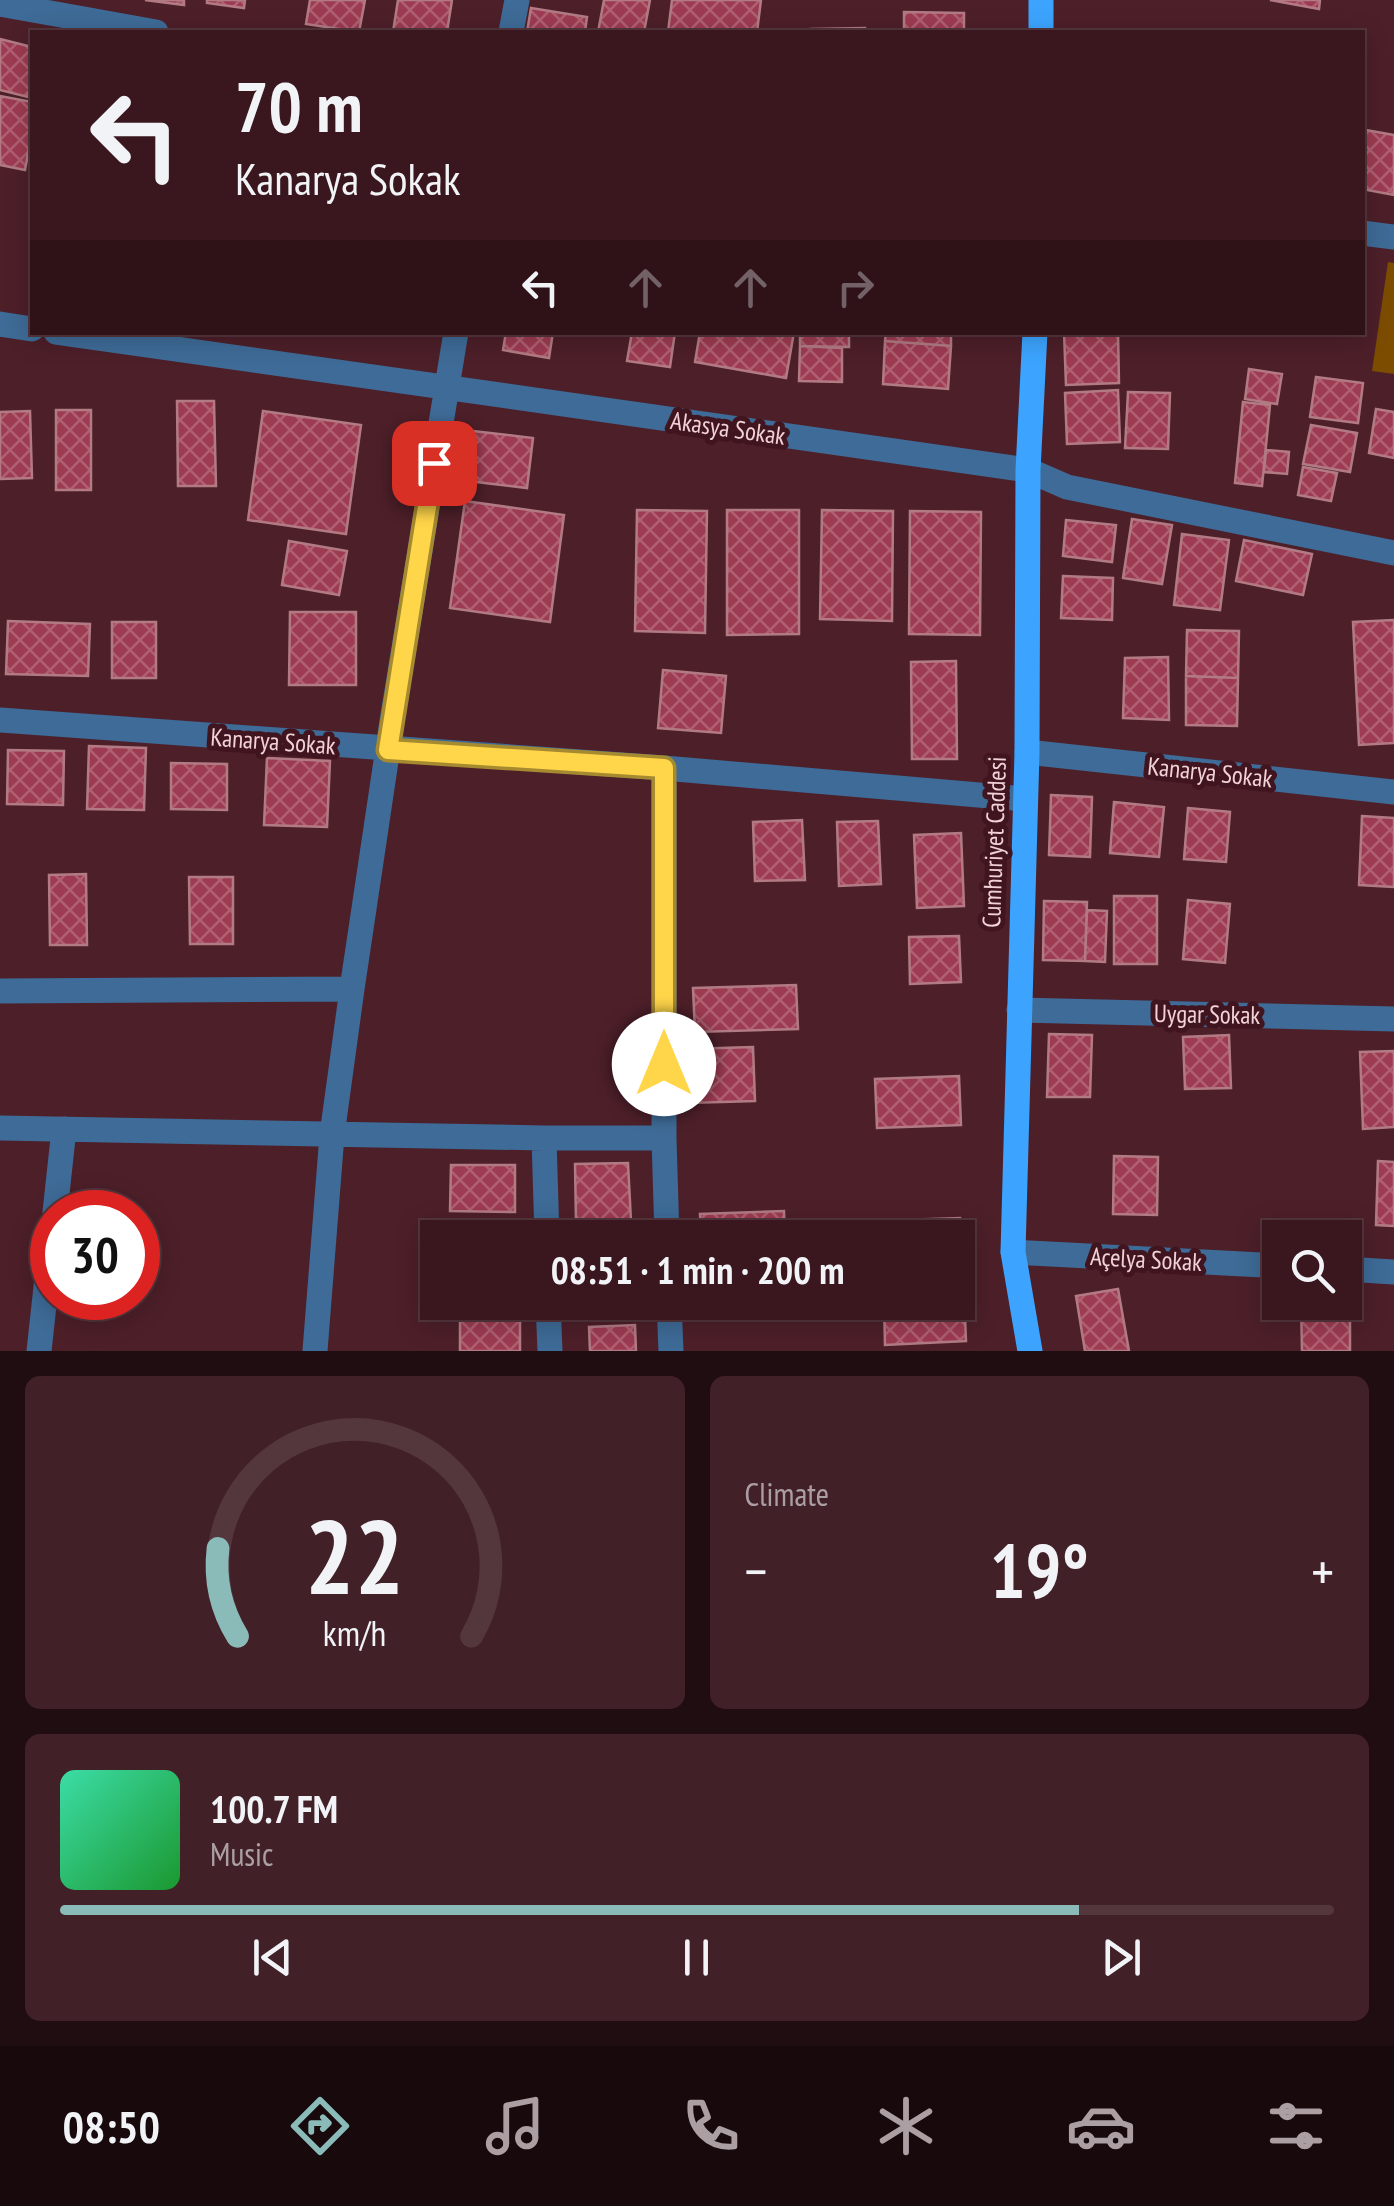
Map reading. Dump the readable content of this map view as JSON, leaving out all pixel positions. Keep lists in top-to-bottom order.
{
  "streets": {
    "main road": ["Cumhuriyet Caddesi"],
    "street": [
      "Akasya Sokak",
      "Kanarya Sokak",
      "Uygar Sokak",
      "Açelya Sokak"
    ]
  },
  "crossings": [
    ["Akasya Sokak", "Cumhuriyet Caddesi"],
    ["Kanarya Sokak", "Cumhuriyet Caddesi"],
    ["Cumhuriyet Caddesi", "Uygar Sokak"],
    ["Cumhuriyet Caddesi", "Açelya Sokak"]
  ],
  "page": {
    "turn": ["70 m", "Kanarya Sokak"],
    "limit": "30",
    "trip": "08:51 · 1 min · 200 m",
    "tile": "Climate",
    "heat": ["−", "19°", "+"],
    "song": ["100.7 FM", "Music"],
    "tabs": "08:50",
    "gauge": ["22", "km/h"]
  }
}
